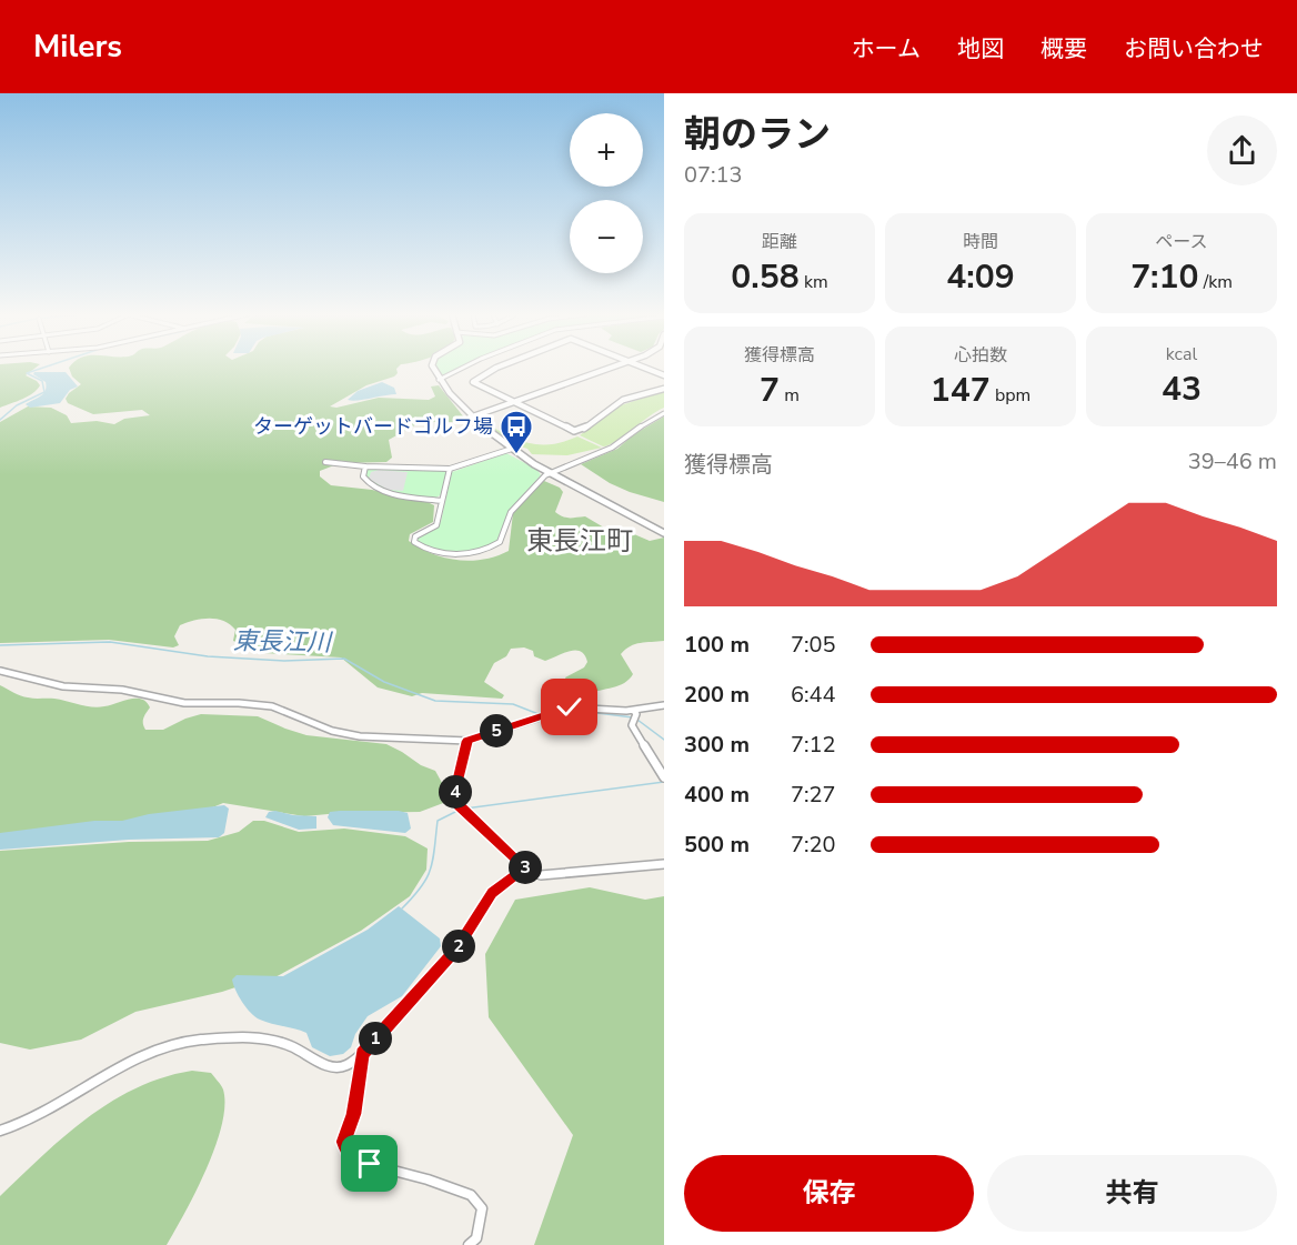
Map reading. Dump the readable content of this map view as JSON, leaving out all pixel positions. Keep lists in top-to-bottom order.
{
  "districts": ["東長江町"],
  "water": ["東長江川"],
  "places": {
    "bus stop": ["ターゲットバードゴルフ場"]
  },
  "page": {
    "header": "Milers",
    "nav": [
      "ホーム",
      "地図",
      "概要",
      "お問い合わせ"
    ],
    "heading": ["朝のラン", "07:13"],
    "map_buttons": ["+", "−"],
    "stats": [
      ["距離", "0.58 km"],
      ["時間", "4:09"],
      ["ペース", "7:10 /km"],
      ["獲得標高", "7 m"],
      ["心拍数", "147 bpm"],
      ["kcal", "43"]
    ],
    "chart": ["獲得標高", "39–46 m"],
    "list": [
      {
        "name": "100 m",
        "note": "7:05"
      },
      {
        "name": "200 m",
        "note": "6:44"
      },
      {
        "name": "300 m",
        "note": "7:12"
      },
      {
        "name": "400 m",
        "note": "7:27"
      },
      {
        "name": "500 m",
        "note": "7:20"
      }
    ],
    "pins": [
      "5",
      "4",
      "3",
      "2",
      "1"
    ],
    "buttons": ["保存", "共有"]
  }
}
